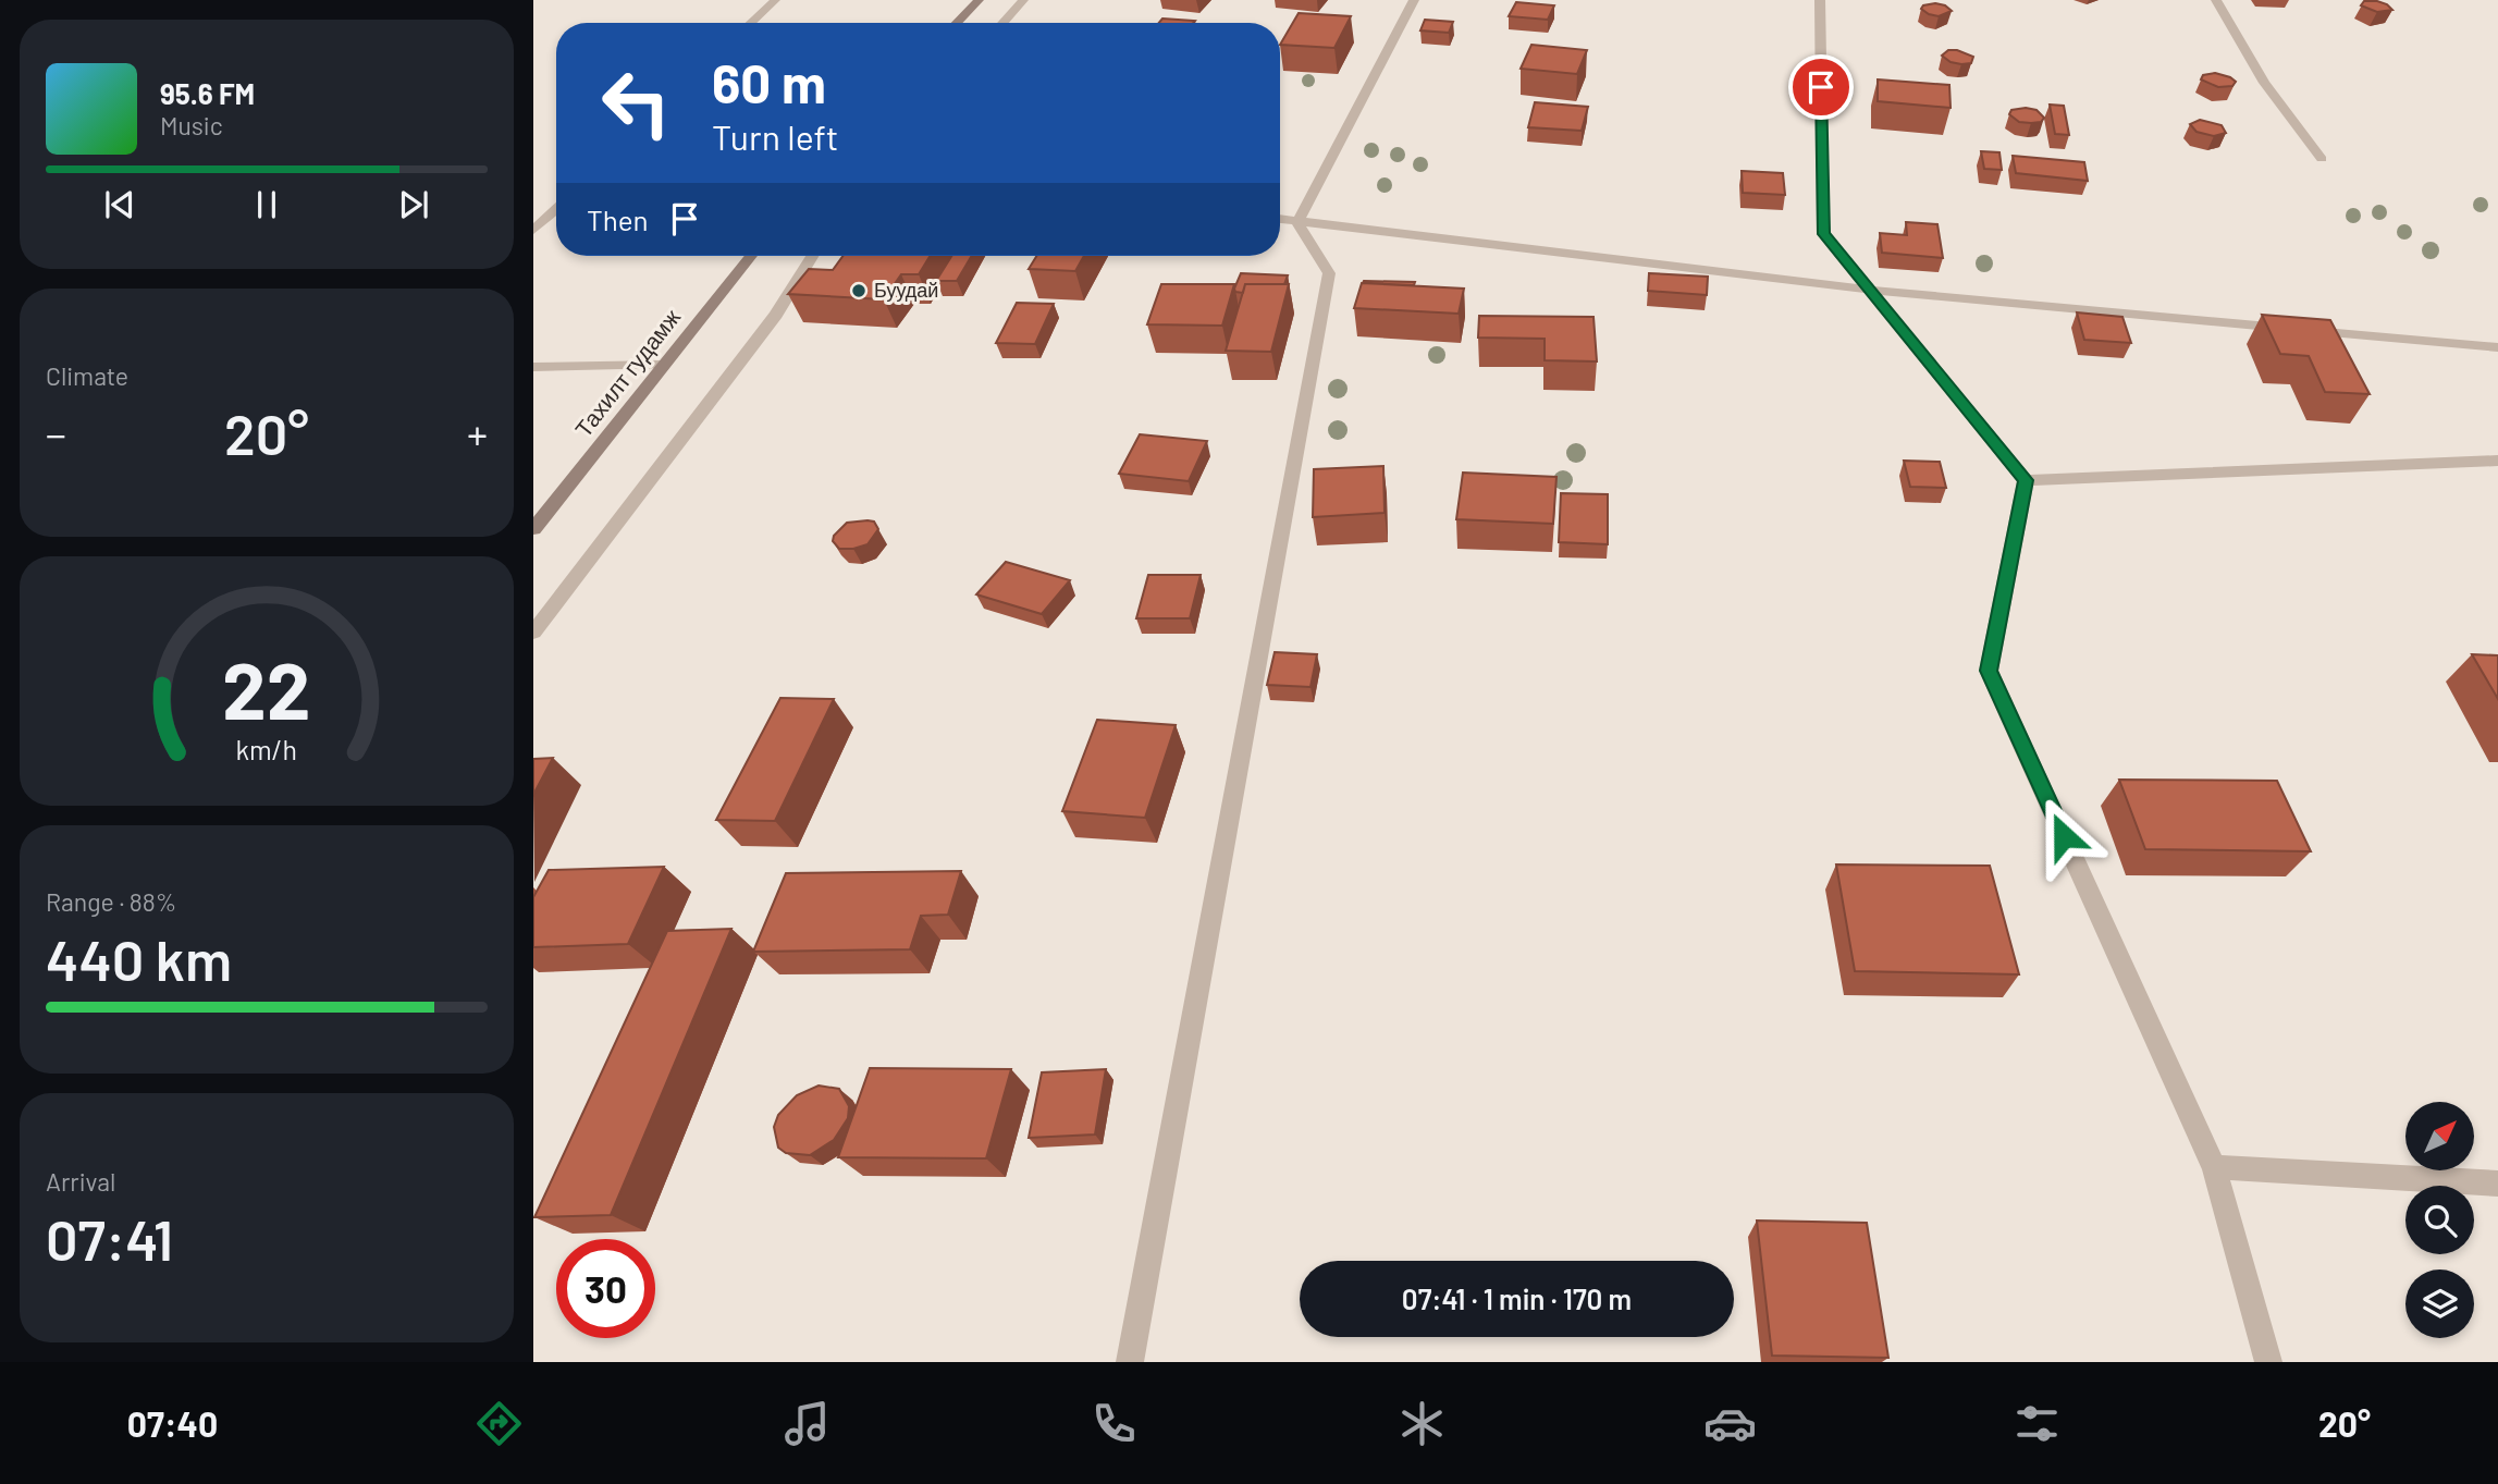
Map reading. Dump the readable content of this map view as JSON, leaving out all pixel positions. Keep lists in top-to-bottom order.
{
  "streets": {
    "main road": ["Тахилт гудамж"]
  },
  "places": ["Буудай"],
  "north": "top right",
  "page": {
    "turn": ["60 m", "Turn left"],
    "song": ["95.6 FM", "Music"],
    "then": "Then",
    "tile": [
      "Climate",
      ["Range · 88%", "440 km"],
      ["Arrival", "07:41"]
    ],
    "heat": ["−", "20°", "+"],
    "limit": "30",
    "trip": "07:41 · 1 min · 170 m",
    "tabs": ["07:40", "20°"],
    "gauge": ["22", "km/h"]
  }
}
